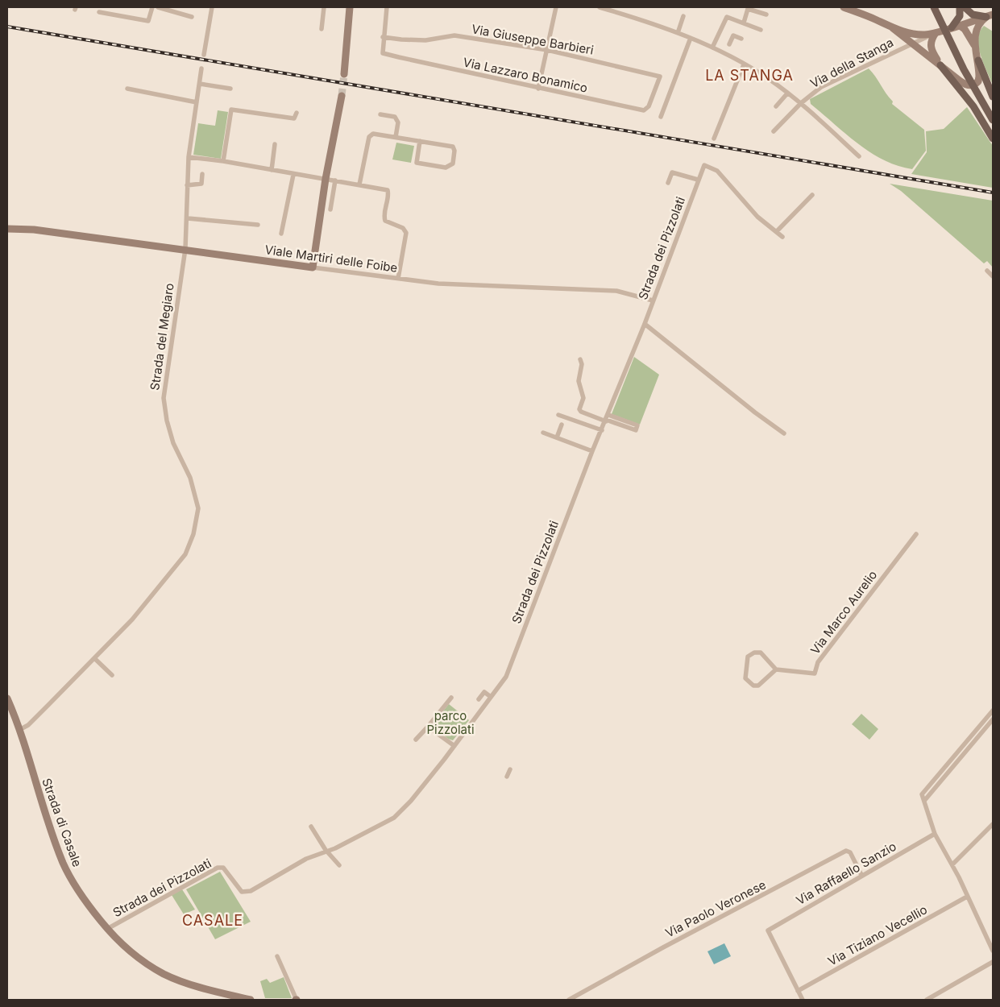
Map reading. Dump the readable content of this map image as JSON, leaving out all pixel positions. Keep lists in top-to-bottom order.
{
  "streets": {
    "street": [
      "Via Giuseppe Barbieri",
      "Via della Stanga",
      "Via Lazzaro Bonamico",
      "Strada dei Pizzolati",
      "Viale Martiri delle Foibe",
      "Strada del Megiaro",
      "Via Marco Aurelio",
      "Strada di Casale",
      "Via Raffaello Sanzio",
      "Via Paolo Veronese",
      "Via Tiziano Vecellio"
    ]
  },
  "crossings": [
    ["Via Giuseppe Barbieri", "Via Lazzaro Bonamico"],
    ["Strada dei Pizzolati", "Viale Martiri delle Foibe"],
    ["Strada dei Pizzolati", "Strada di Casale"],
    ["Viale Martiri delle Foibe", "Strada del Megiaro"],
    ["Strada del Megiaro", "Strada di Casale"],
    ["Via Raffaello Sanzio", "Via Paolo Veronese"],
    ["Via Raffaello Sanzio", "Via Tiziano Vecellio"]
  ],
  "districts": ["LA STANGA", "CASALE"],
  "parks": ["parco Pizzolati"]
}
